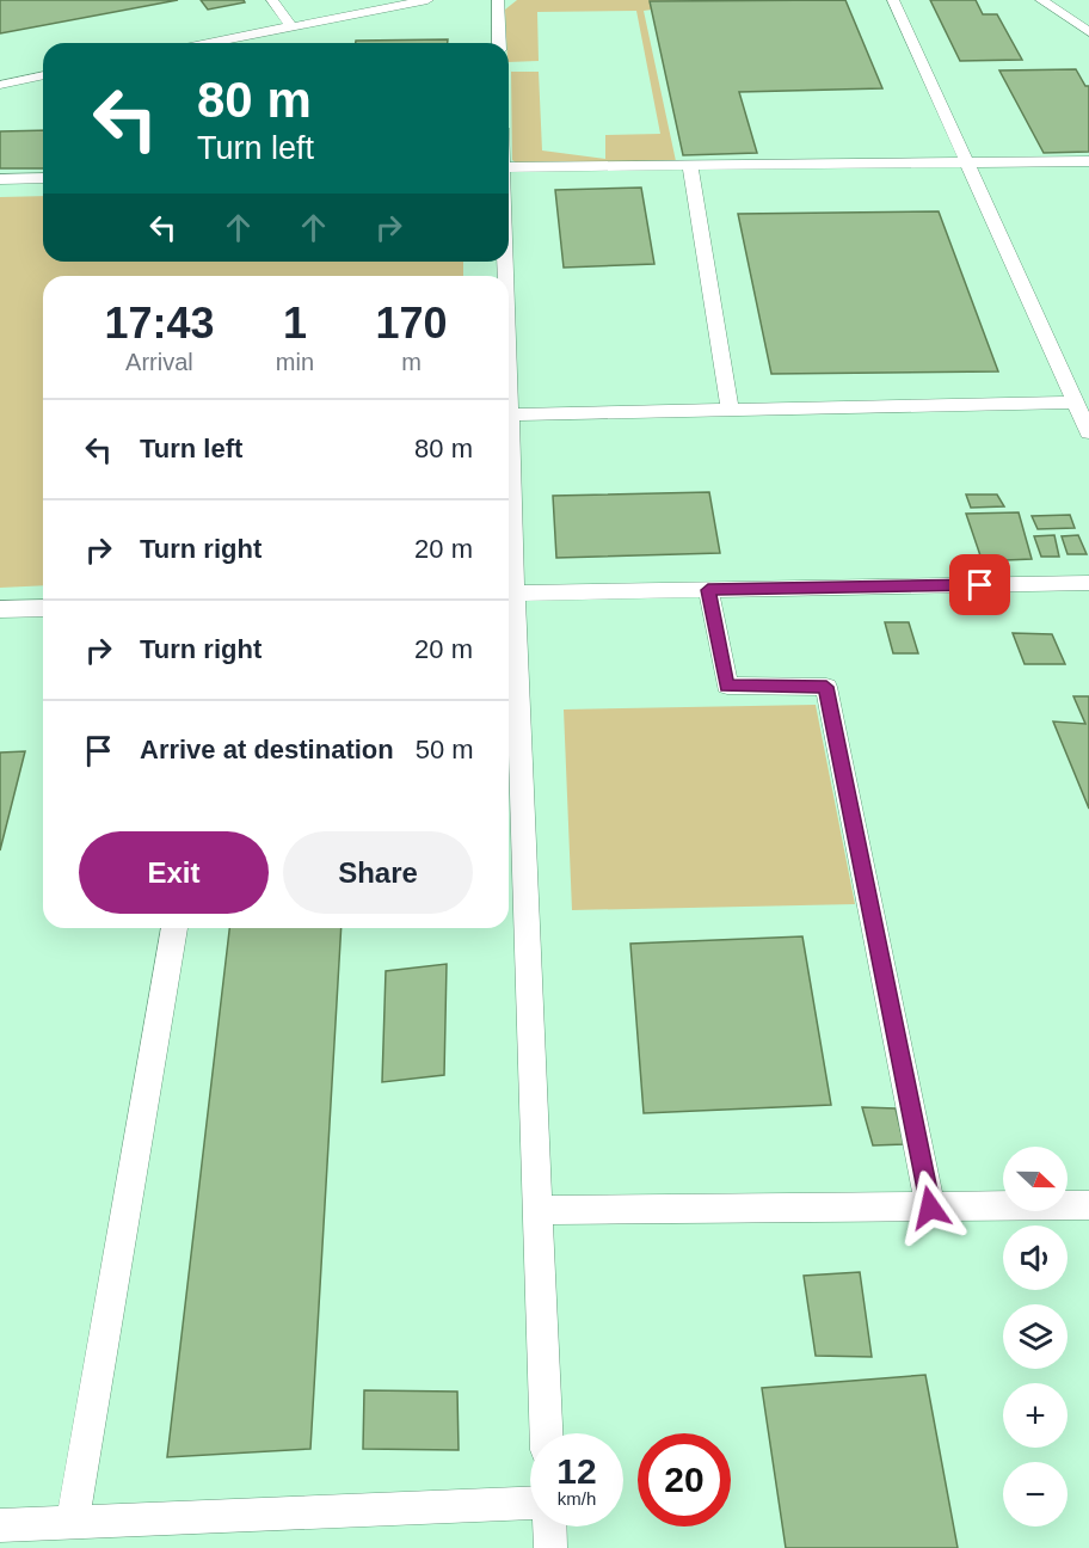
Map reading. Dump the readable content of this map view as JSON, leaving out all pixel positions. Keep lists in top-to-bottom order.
{
  "north": "right",
  "page": {
    "turn": ["80 m", "Turn left"],
    "eta": [
      "17:43",
      "Arrival",
      "1",
      "min",
      "170",
      "m"
    ],
    "list": [
      {
        "name": "Turn left",
        "value": "80 m"
      },
      {
        "name": "Turn right",
        "value": "20 m"
      },
      {
        "name": "Turn right",
        "value": "20 m"
      },
      {
        "name": "Arrive at destination",
        "value": "50 m"
      }
    ],
    "buttons": ["Exit", "Share"],
    "map_buttons": ["+", "−"],
    "speed": "12 km/h",
    "limit": "20"
  }
}
